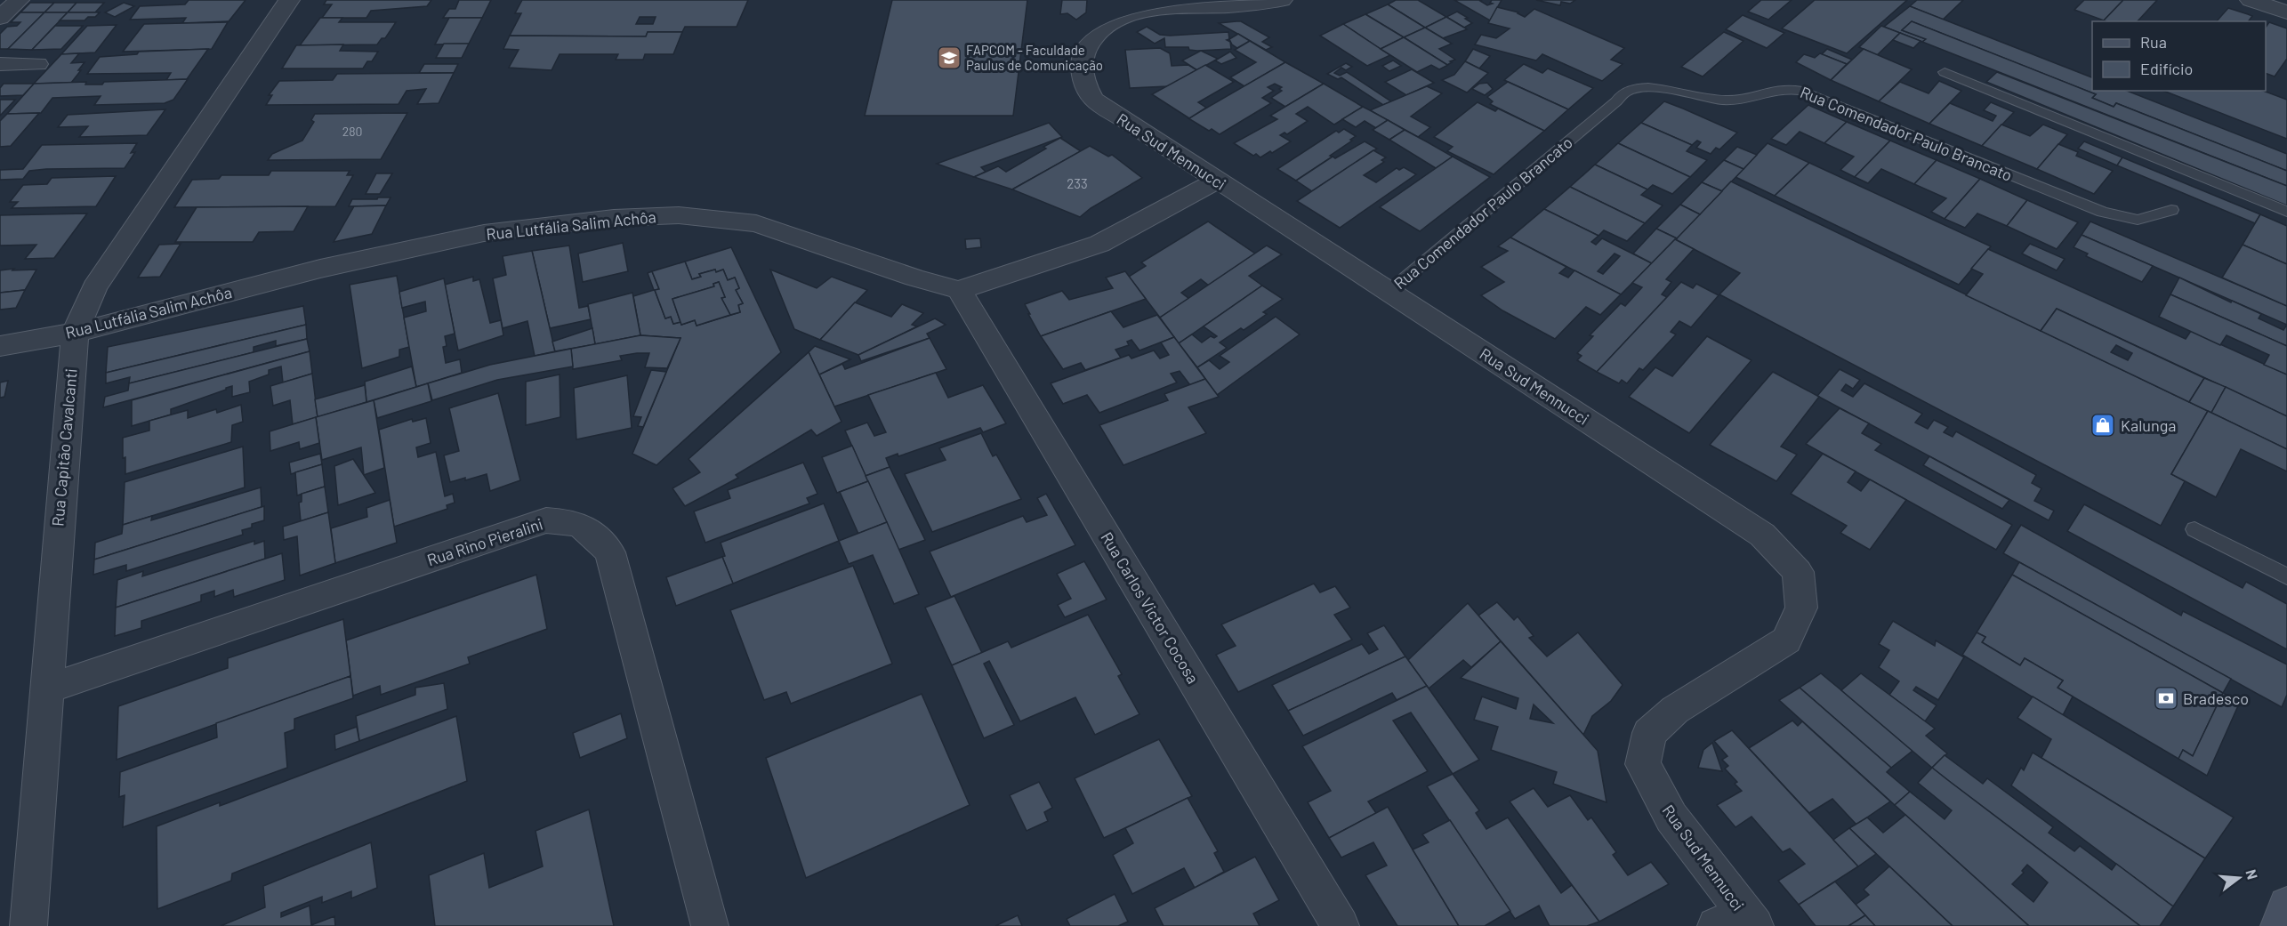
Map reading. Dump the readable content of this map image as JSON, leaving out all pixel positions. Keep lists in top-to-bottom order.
{
  "streets": {
    "street": [
      "Rua Sud Mennucci",
      "Rua Lutfália Salim Achôa",
      "Rua Capitão Cavalcanti",
      "Rua Rino Pieralini",
      "Rua Carlos Victor Cocosa"
    ],
    "lane": ["Rua Comendador Paulo Brancato"]
  },
  "crossings": [
    ["Rua Comendador Paulo Brancato", "Rua Sud Mennucci"],
    ["Rua Lutfália Salim Achôa", "Rua Capitão Cavalcanti"],
    ["Rua Lutfália Salim Achôa", "Rua Carlos Victor Cocosa"],
    ["Rua Capitão Cavalcanti", "Rua Rino Pieralini"]
  ],
  "places": {
    "school or university": ["FAPCOM - Faculdade Paulus de Comunicação"],
    "shop": ["Kalunga"],
    "bank": ["Bradesco"]
  },
  "house_numbers": ["280", "233"],
  "legend": ["Rua", "Edifício"],
  "north": "right"
}
